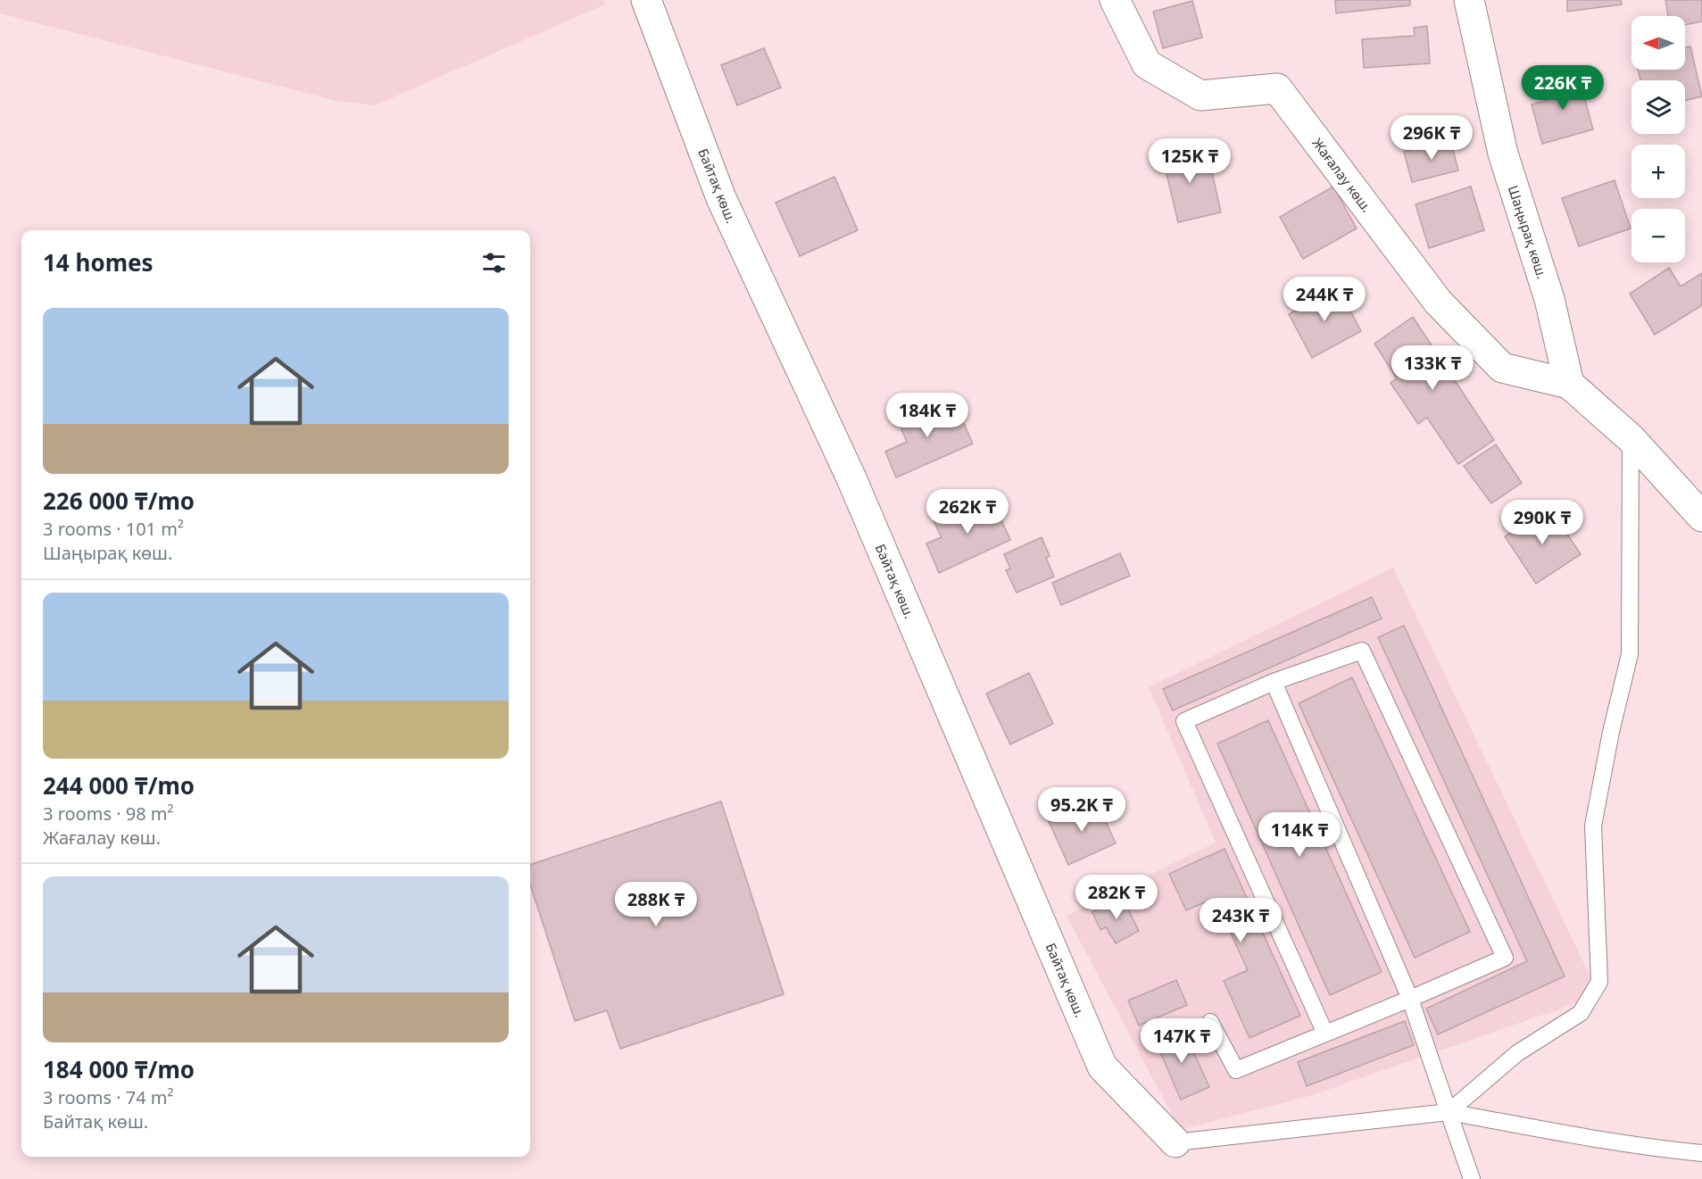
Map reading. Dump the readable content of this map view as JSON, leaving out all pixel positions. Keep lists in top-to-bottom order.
{
  "streets": {
    "street": ["Жағалау көш.", "Байтақ көш.", "Шаңырақ көш."]
  },
  "crossings": [
    ["Жағалау көш.", "Шаңырақ көш."]
  ],
  "north": "left",
  "page": {
    "map_buttons": ["+", "−"],
    "price": [
      "226K ₸",
      "296K ₸",
      "125K ₸",
      "244K ₸",
      "133K ₸",
      "184K ₸",
      "262K ₸",
      "290K ₸",
      "95.2K ₸",
      "114K ₸",
      "282K ₸",
      "288K ₸",
      "243K ₸",
      "147K ₸"
    ],
    "heading": "14 homes",
    "list": [
      {
        "name": "226 000 ₸/mo",
        "note": "3 rooms · 101 m² · Шаңырақ көш."
      },
      {
        "name": "244 000 ₸/mo",
        "note": "3 rooms · 98 m² · Жағалау көш."
      },
      {
        "name": "184 000 ₸/mo",
        "note": "3 rooms · 74 m² · Байтақ көш."
      }
    ]
  }
}
